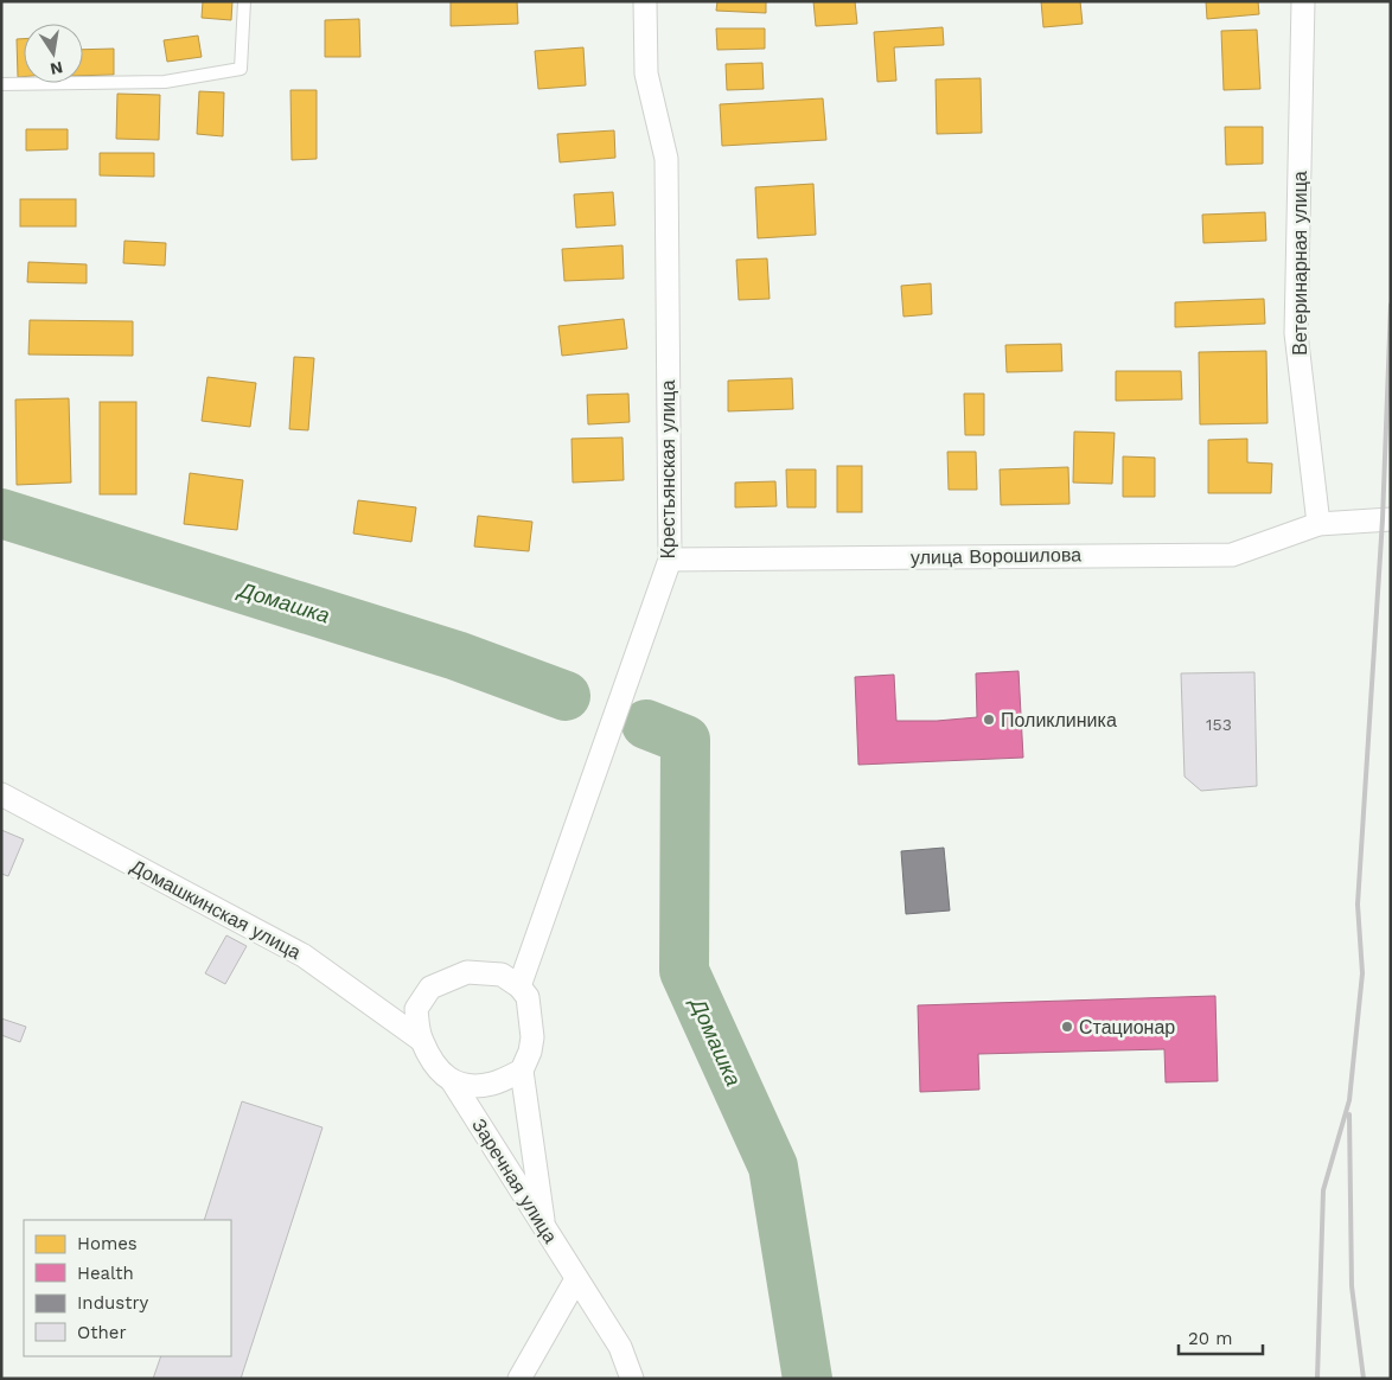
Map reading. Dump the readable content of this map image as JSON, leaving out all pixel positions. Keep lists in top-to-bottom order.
{
  "streets": {
    "street": [
      "Ветеринарная улица",
      "Крестьянская улица",
      "улица Ворошилова",
      "Домашкинская улица",
      "Заречная улица"
    ]
  },
  "crossings": [
    ["Ветеринарная улица", "улица Ворошилова"],
    ["Крестьянская улица", "улица Ворошилова"],
    ["Крестьянская улица", "Домашкинская улица"],
    ["Крестьянская улица", "Заречная улица"],
    ["Домашкинская улица", "Заречная улица"]
  ],
  "water": ["Домашка"],
  "places": ["Поликлиника", "Стационар"],
  "house_numbers": ["153"],
  "legend": [
    "Homes",
    "Health",
    "Industry",
    "Other"
  ],
  "scale_bar": "20 m",
  "north": "bottom"
}
